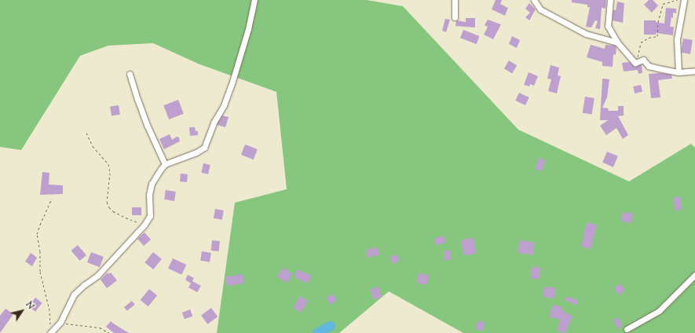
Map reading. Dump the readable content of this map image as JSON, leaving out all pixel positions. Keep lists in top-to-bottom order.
{
  "north": "top right"
}
